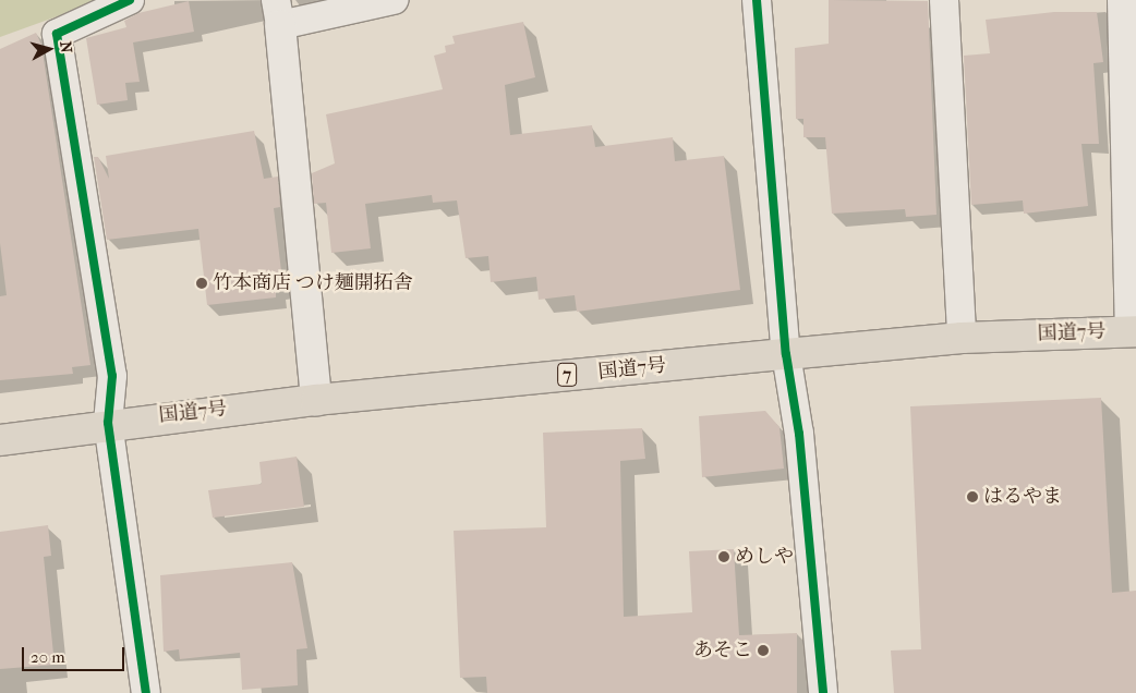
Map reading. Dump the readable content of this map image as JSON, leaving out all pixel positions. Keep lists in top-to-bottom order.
{
  "streets": {
    "highway": ["国道7号", "7"]
  },
  "places": [
    "竹本商店 つけ麺開拓舎",
    "はるやま",
    "めしや",
    "あそこ"
  ],
  "scale_bar": "20 m",
  "north": "right"
}
